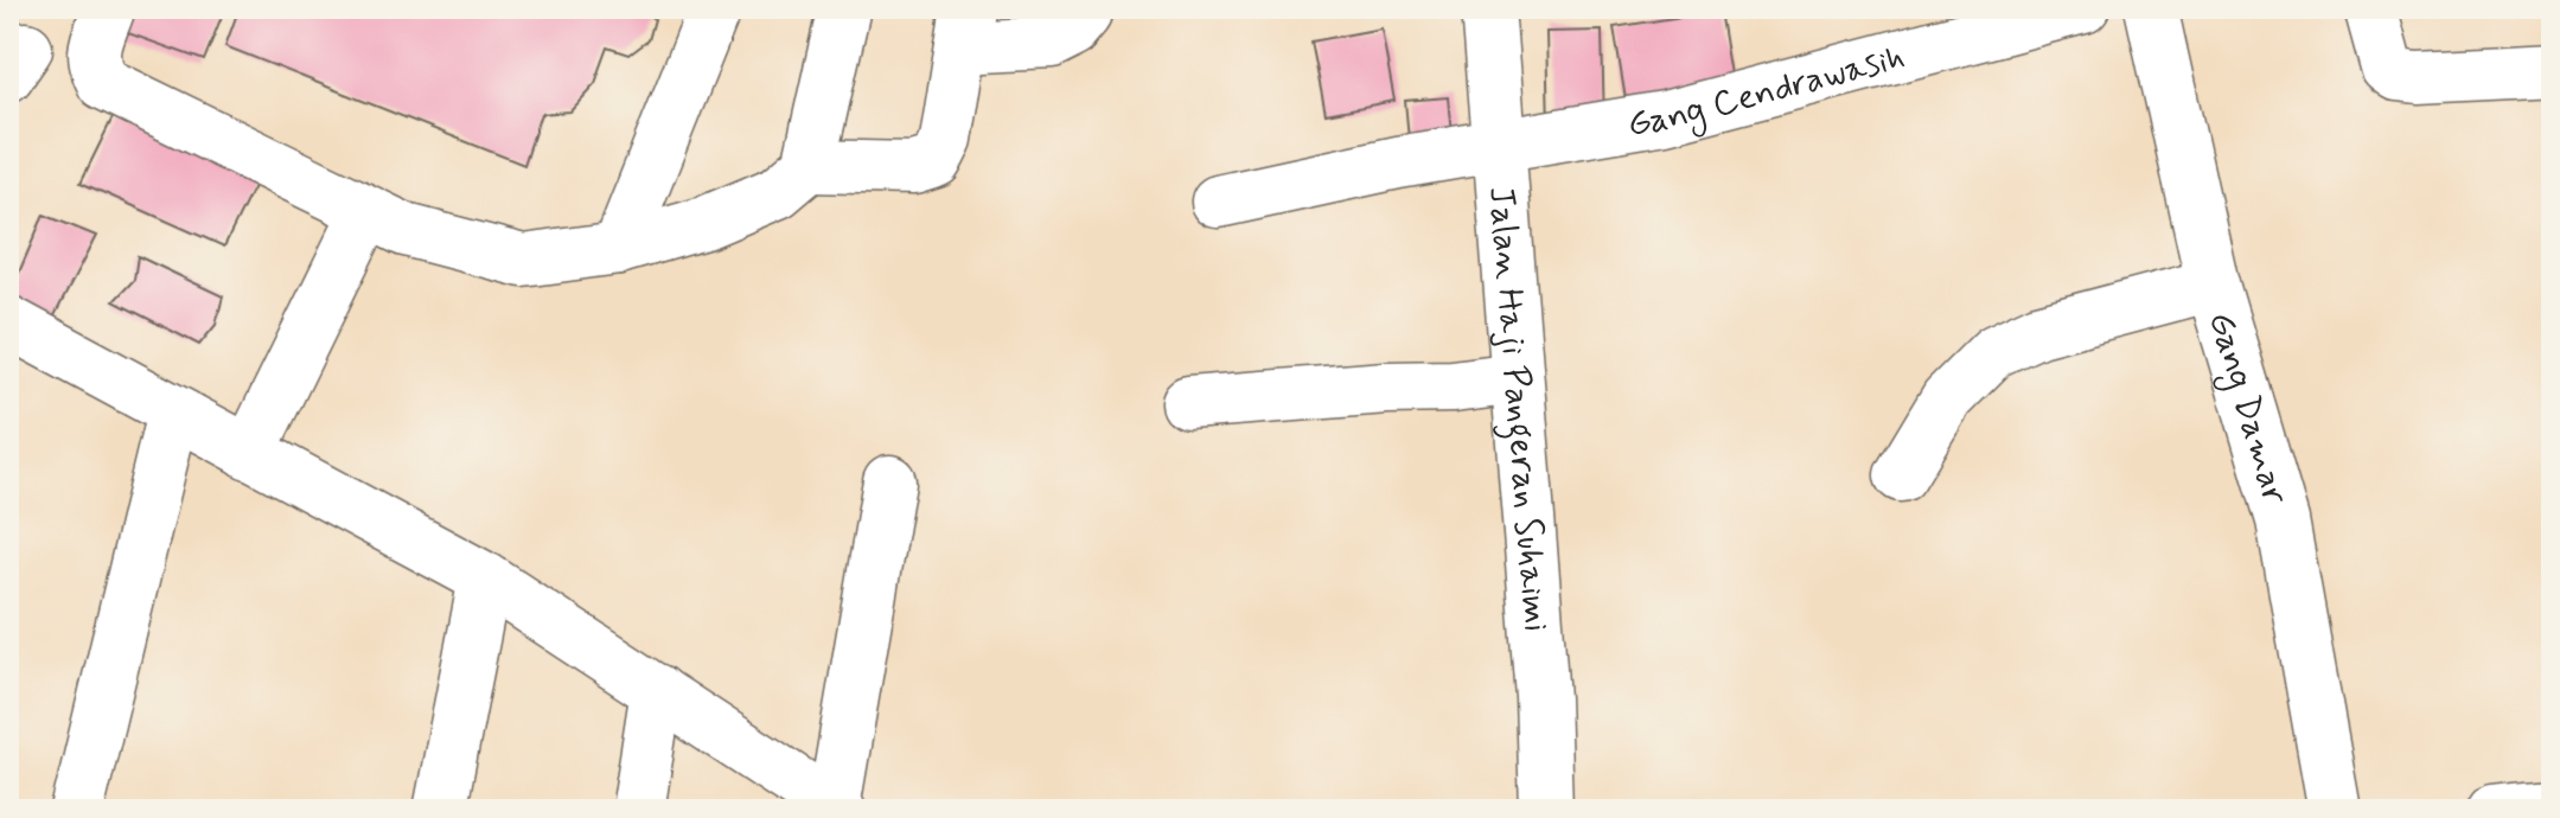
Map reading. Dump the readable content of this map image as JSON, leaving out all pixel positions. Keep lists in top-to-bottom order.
{
  "streets": {
    "street": ["Gang Cendrawasih", "Gang Damar", "Jalan Haji Pangeran Suhaimi"]
  },
  "crossings": [
    ["Gang Cendrawasih", "Jalan Haji Pangeran Suhaimi"]
  ]
}
